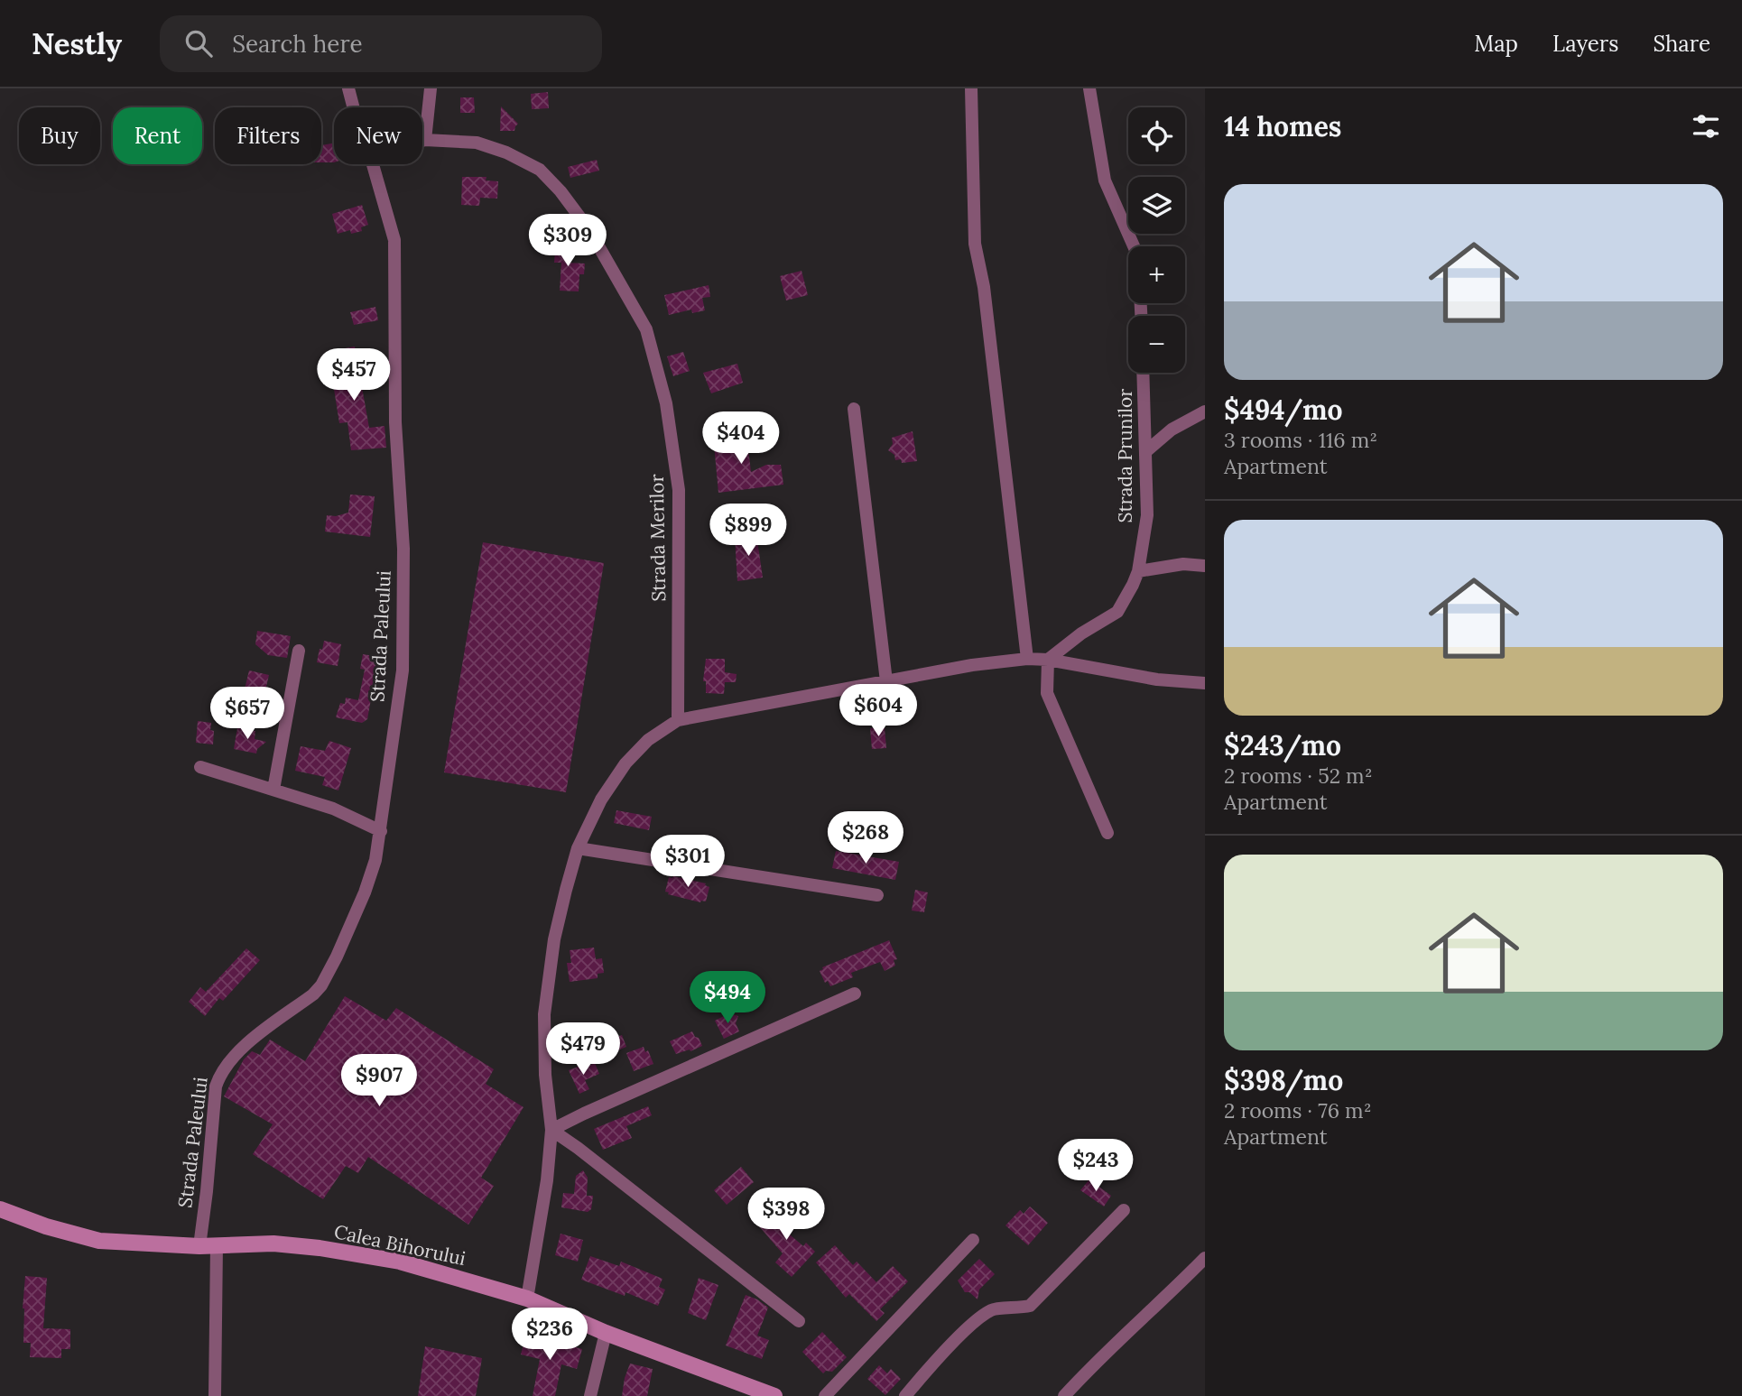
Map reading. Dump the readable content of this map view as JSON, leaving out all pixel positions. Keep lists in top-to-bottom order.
{
  "streets": {
    "main road": ["Calea Bihorului"],
    "street": ["Strada Prunilor", "Strada Merilor", "Strada Paleului"]
  },
  "crossings": [
    ["Strada Paleului", "Calea Bihorului"]
  ],
  "page": {
    "header": "Nestly",
    "search": "Search here",
    "nav": ["Map", "Layers", "Share"],
    "heading": "14 homes",
    "map_buttons": ["+", "−"],
    "chip": [
      "Buy",
      "Rent",
      "Filters",
      "New"
    ],
    "list": [
      {
        "name": "$494/mo",
        "note": "3 rooms · 116 m² · Apartment"
      },
      {
        "name": "$243/mo",
        "note": "2 rooms · 52 m² · Apartment"
      },
      {
        "name": "$398/mo",
        "note": "2 rooms · 76 m² · Apartment"
      }
    ],
    "price": [
      "$309",
      "$457",
      "$404",
      "$899",
      "$604",
      "$657",
      "$268",
      "$301",
      "$494",
      "$479",
      "$907",
      "$243",
      "$398",
      "$236"
    ]
  }
}
